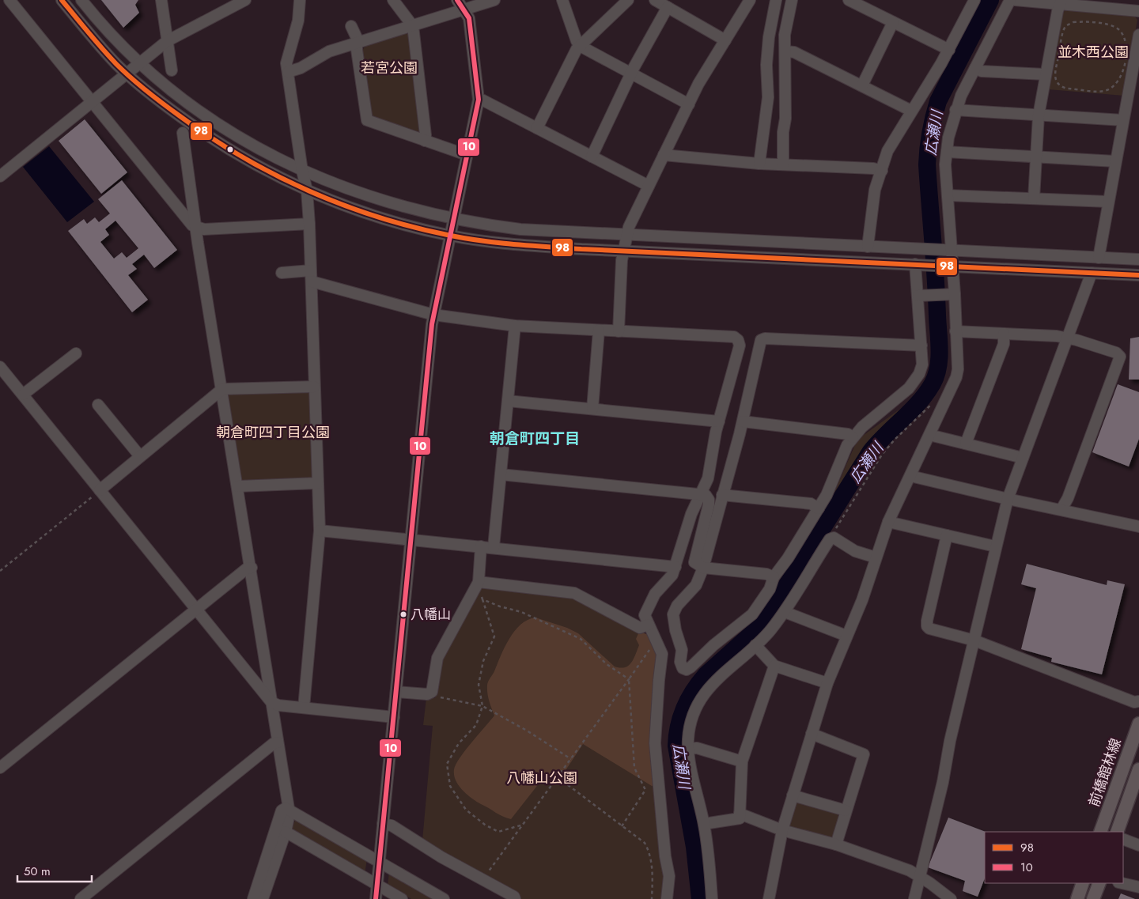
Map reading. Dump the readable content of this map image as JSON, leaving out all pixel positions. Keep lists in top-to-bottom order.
{
  "streets": {
    "main road": ["前橋館林線"]
  },
  "districts": ["朝倉町四丁目"],
  "water": ["広瀬川"],
  "parks": [
    "並木西公園",
    "若宮公園",
    "朝倉町四丁目公園",
    "八幡山公園"
  ],
  "places": ["八幡山"],
  "lines": ["transit line 98", "transit line 10"],
  "legend": ["98", "10"],
  "scale_bar": "50 m"
}
